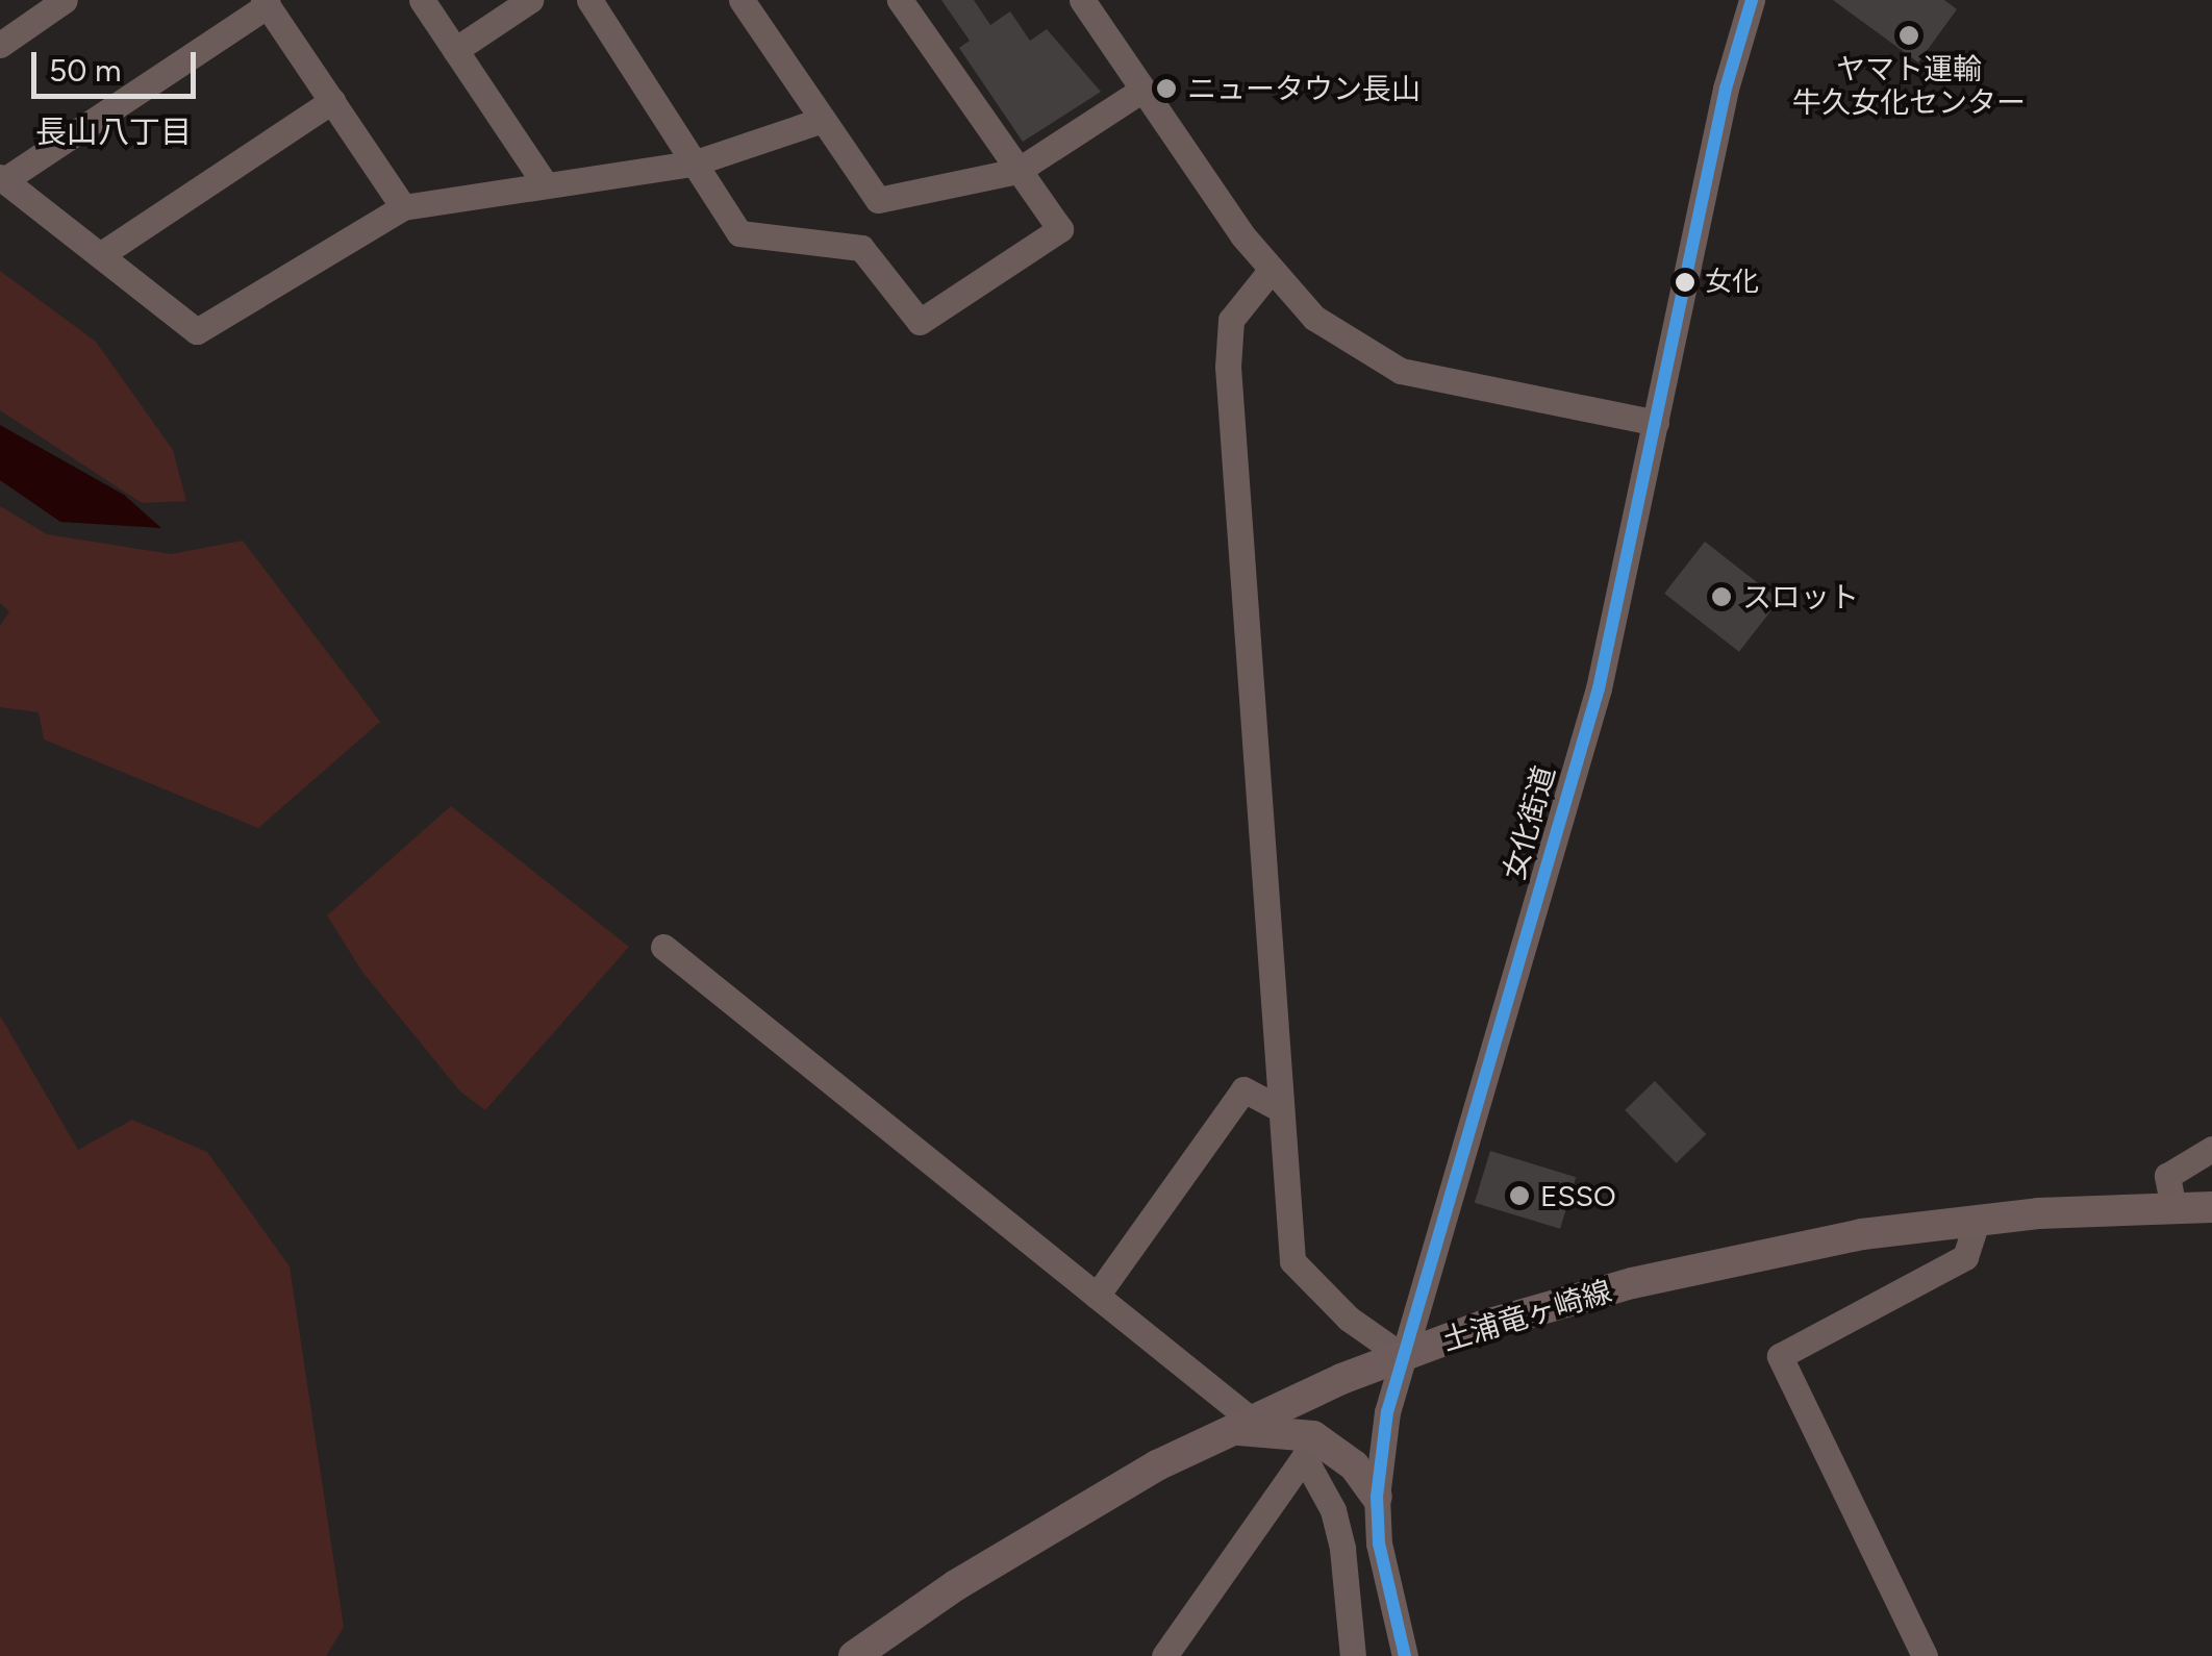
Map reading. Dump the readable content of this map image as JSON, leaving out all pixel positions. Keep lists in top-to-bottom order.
{
  "streets": {
    "main road": ["土浦竜ヶ崎線"],
    "street": ["女化街道"]
  },
  "crossings": [
    ["女化街道", "土浦竜ヶ崎線"]
  ],
  "districts": ["長山八丁目"],
  "places": [
    "ヤマト運輸 牛久女化センター",
    "ニュータウン長山",
    "女化",
    "スロット",
    "ESSO"
  ],
  "scale_bar": "50 m"
}
